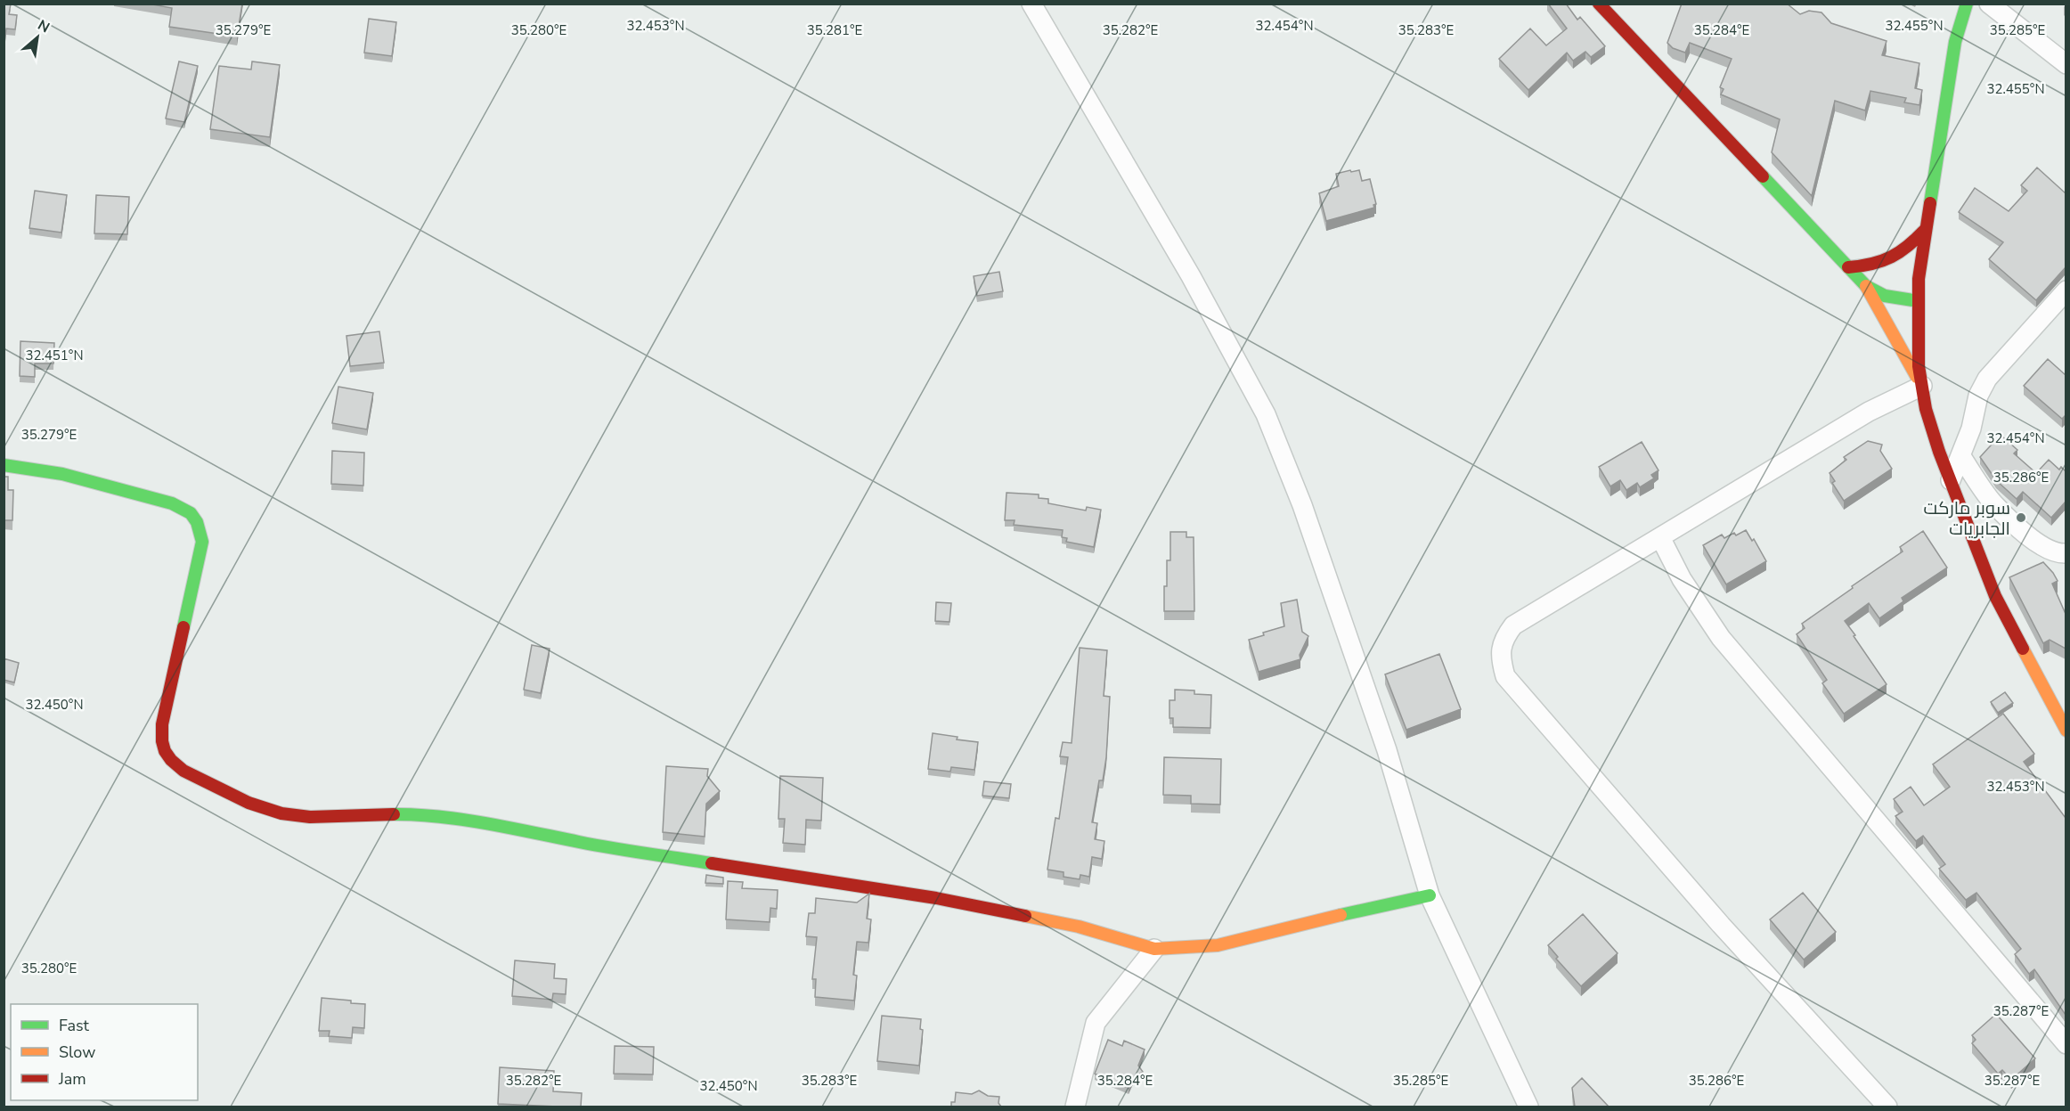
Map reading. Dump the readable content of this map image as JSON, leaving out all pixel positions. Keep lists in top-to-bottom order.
{
  "places": ["سوبر ماركت الجابريات"],
  "legend": ["Fast", "Slow", "Jam"],
  "north": "top right",
  "coordinates": [
    "32.453°N",
    "32.454°N",
    "32.455°N",
    "35.279°E",
    "35.280°E",
    "35.281°E",
    "35.282°E",
    "35.283°E",
    "35.284°E",
    "35.285°E",
    "32.451°N",
    "35.286°E",
    "32.450°N",
    "35.287°E"
  ]
}
